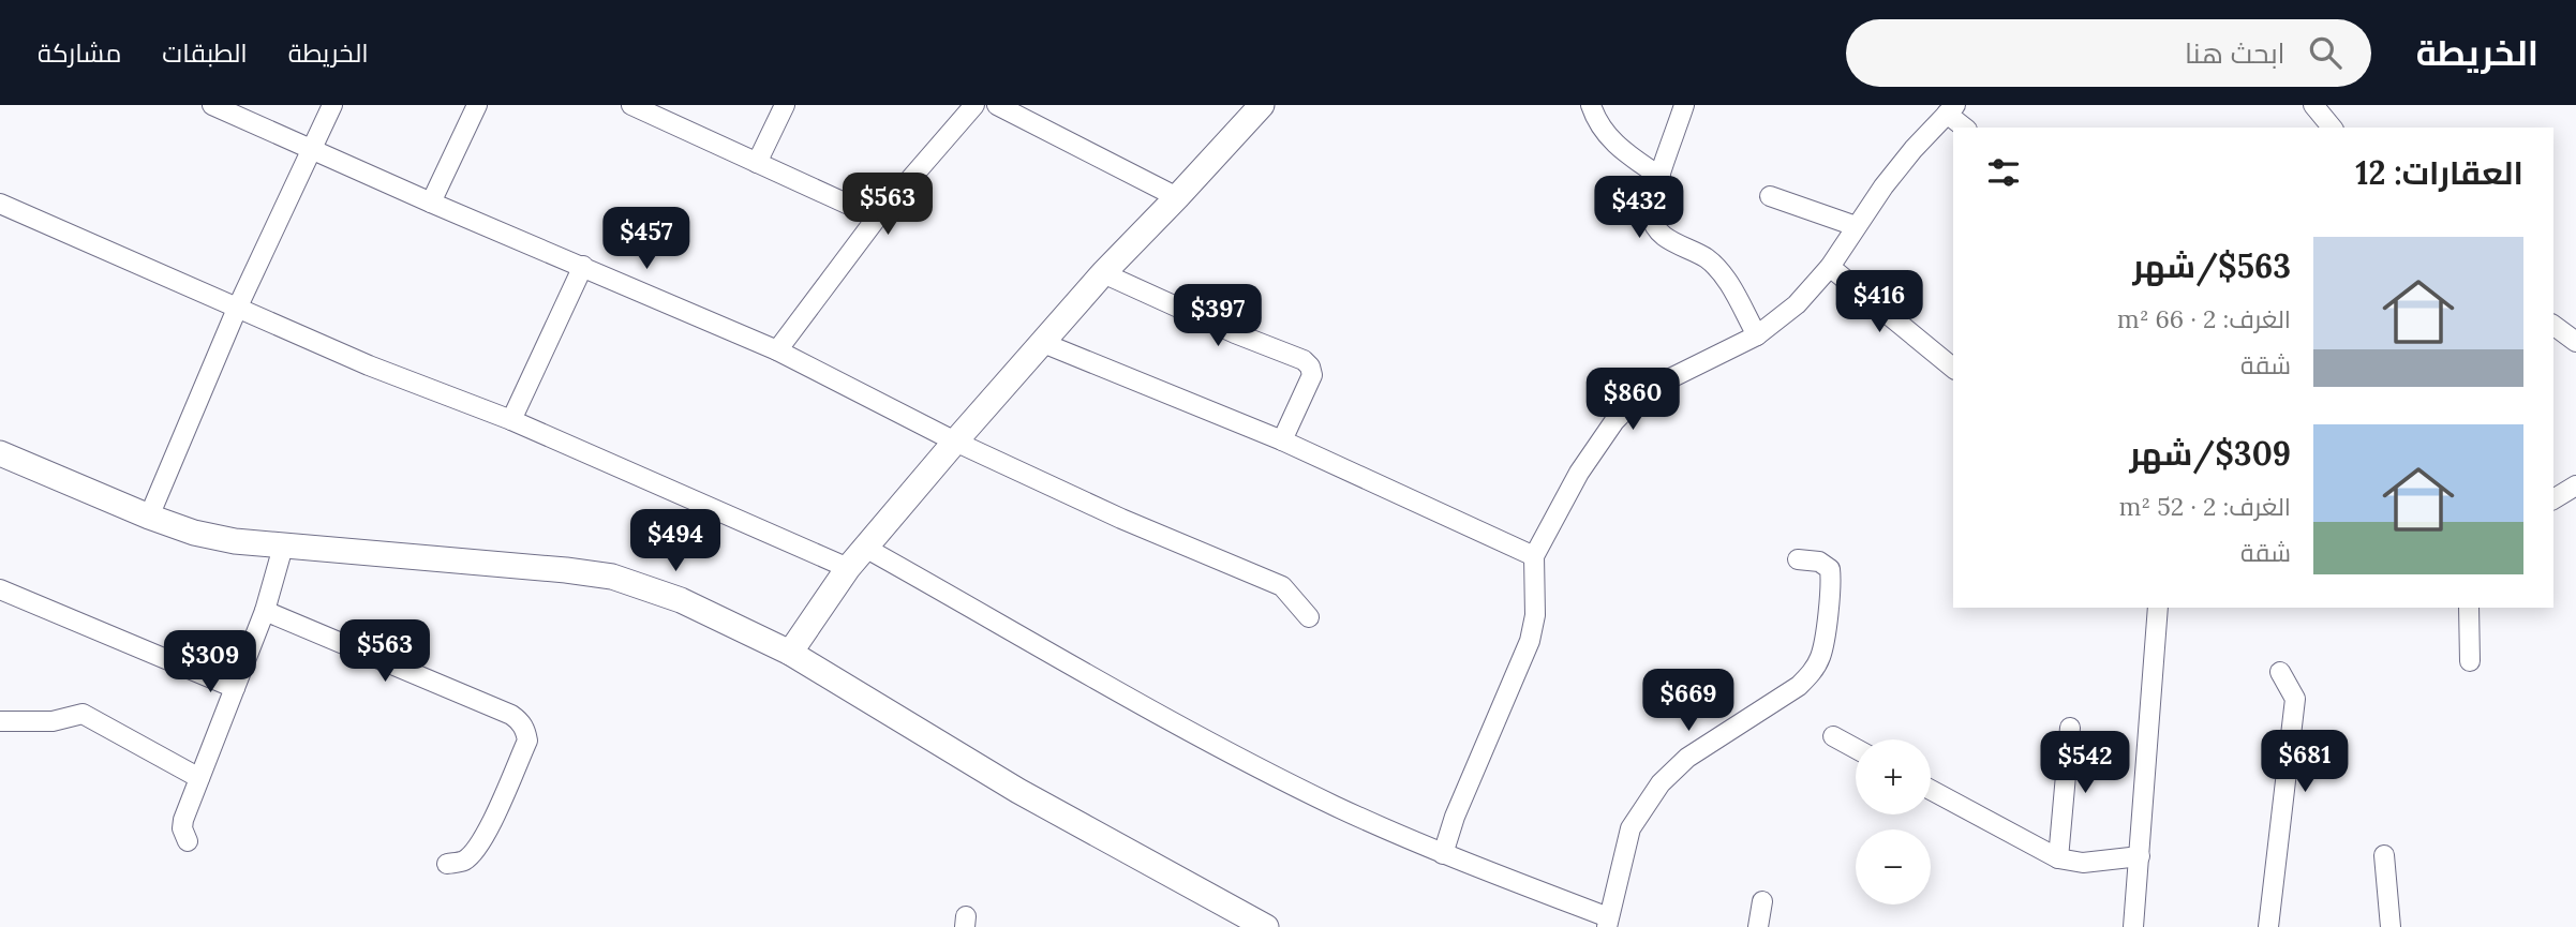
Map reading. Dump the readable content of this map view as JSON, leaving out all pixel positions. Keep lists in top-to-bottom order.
{
  "page": {
    "header": "الخريطة",
    "search": "ابحث هنا",
    "nav": ["الخريطة", "الطبقات", "مشاركة"],
    "heading": "العقارات: 12",
    "price": [
      "$563",
      "$432",
      "$457",
      "$416",
      "$397",
      "$860",
      "$494",
      "$563",
      "$309",
      "$669",
      "$681",
      "$542"
    ],
    "list": [
      {
        "name": "$563/شهر",
        "note": "الغرف: 2 · 66 m² · شقة"
      },
      {
        "name": "$309/شهر",
        "note": "الغرف: 2 · 52 m² · شقة"
      }
    ],
    "map_buttons": ["+", "−"]
  }
}
